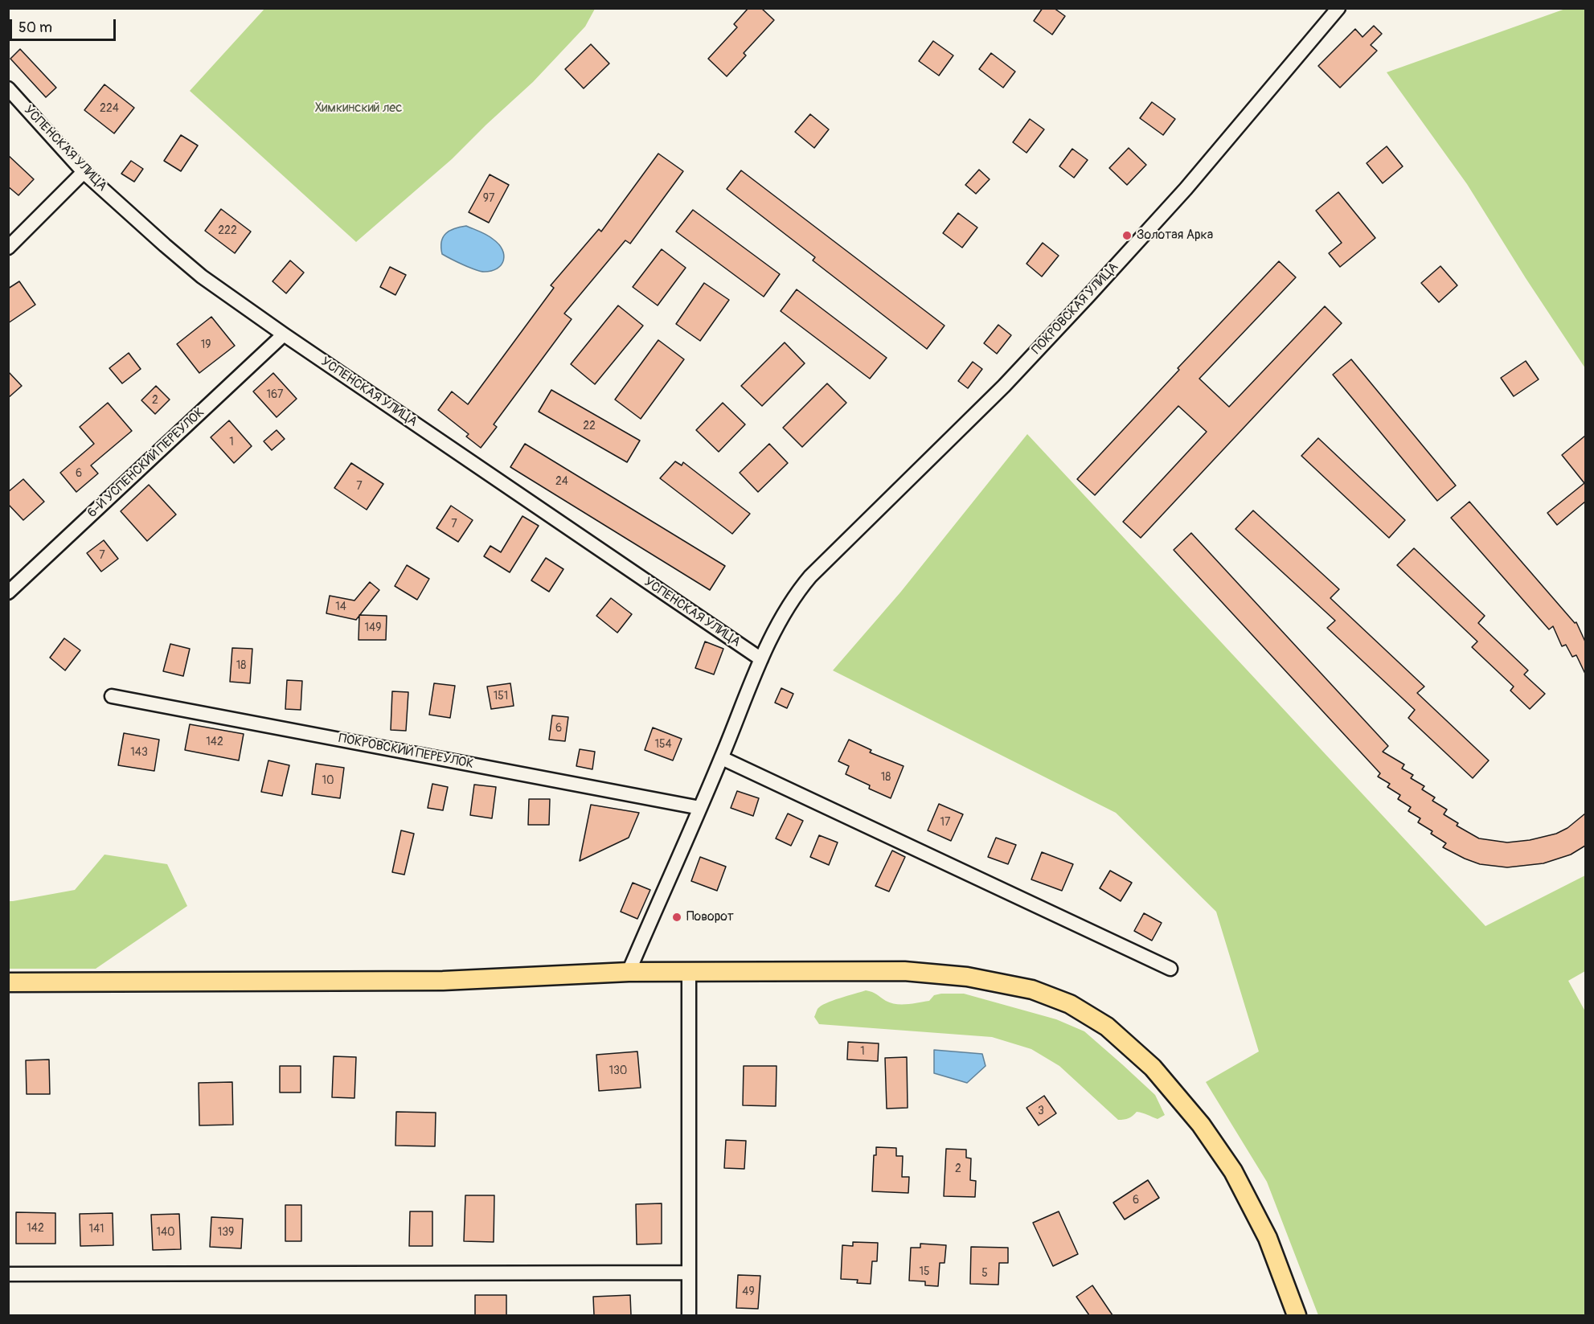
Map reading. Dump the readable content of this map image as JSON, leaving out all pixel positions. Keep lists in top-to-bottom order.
{
  "streets": {
    "street": [
      "УСПЕНСКАЯ УЛИЦА",
      "ПОКРОВСКАЯ УЛИЦА",
      "6-Й УСПЕНСКИЙ ПЕРЕУЛОК",
      "ПОКРОВСКИЙ ПЕРЕУЛОК"
    ]
  },
  "crossings": [
    ["УСПЕНСКАЯ УЛИЦА", "ПОКРОВСКАЯ УЛИЦА"],
    ["УСПЕНСКАЯ УЛИЦА", "6-Й УСПЕНСКИЙ ПЕРЕУЛОК"],
    ["ПОКРОВСКАЯ УЛИЦА", "ПОКРОВСКИЙ ПЕРЕУЛОК"]
  ],
  "parks": ["Химкинский лес"],
  "places": ["Золотая Арка", "Поворот"],
  "house_numbers": [
    "224",
    "97",
    "222",
    "19",
    "167",
    "2",
    "22",
    "1",
    "6",
    "24",
    "7",
    "7",
    "7",
    "14",
    "149",
    "18",
    "151",
    "6",
    "142",
    "154",
    "143",
    "18",
    "10",
    "17",
    "1",
    "130",
    "3",
    "2",
    "6",
    "142",
    "141",
    "140",
    "139",
    "15",
    "5",
    "49"
  ],
  "scale_bar": "50 m"
}
